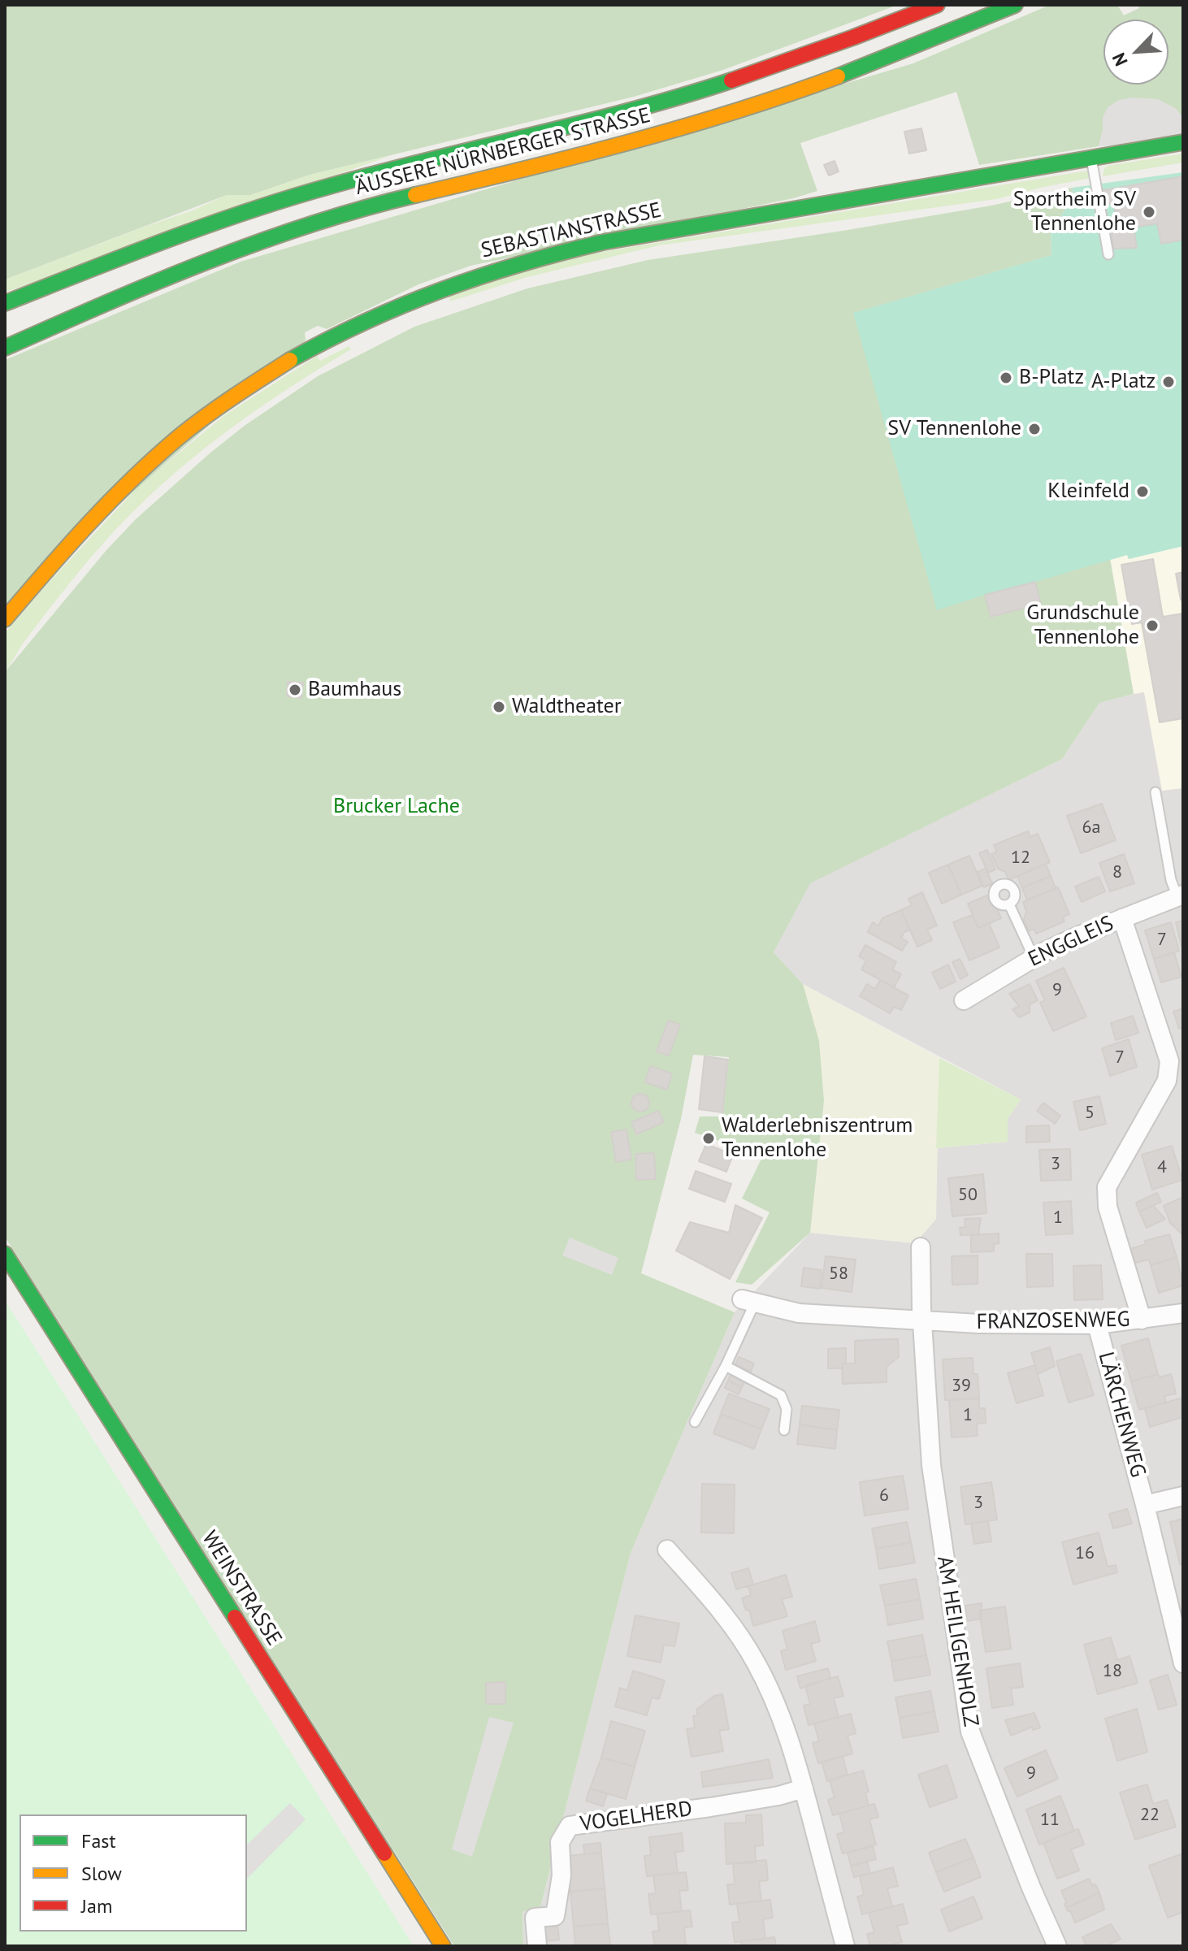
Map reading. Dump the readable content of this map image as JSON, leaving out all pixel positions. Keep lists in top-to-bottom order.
{
  "streets": {
    "main road": ["ÄUSSERE NÜRNBERGER STRASSE", "SEBASTIANSTRASSE", "WEINSTRASSE"],
    "street": [
      "ENGGLEIS",
      "FRANZOSENWEG",
      "LÄRCHENWEG",
      "AM HEILIGENHOLZ",
      "VOGELHERD"
    ]
  },
  "crossings": [
    ["FRANZOSENWEG", "LÄRCHENWEG"],
    ["FRANZOSENWEG", "AM HEILIGENHOLZ"]
  ],
  "parks": ["Brucker Lache"],
  "places": [
    "Sportheim SV Tennenlohe",
    "B-Platz",
    "A-Platz",
    "SV Tennenlohe",
    "Kleinfeld",
    "Grundschule Tennenlohe",
    "Baumhaus",
    "Waldtheater",
    "Walderlebniszentrum Tennenlohe"
  ],
  "house_numbers": [
    "6a",
    "12",
    "8",
    "7",
    "9",
    "7",
    "5",
    "3",
    "4",
    "50",
    "1",
    "58",
    "39",
    "1",
    "6",
    "3",
    "16",
    "18",
    "9",
    "22",
    "11"
  ],
  "legend": ["Fast", "Slow", "Jam"],
  "north": "bottom left"
}
